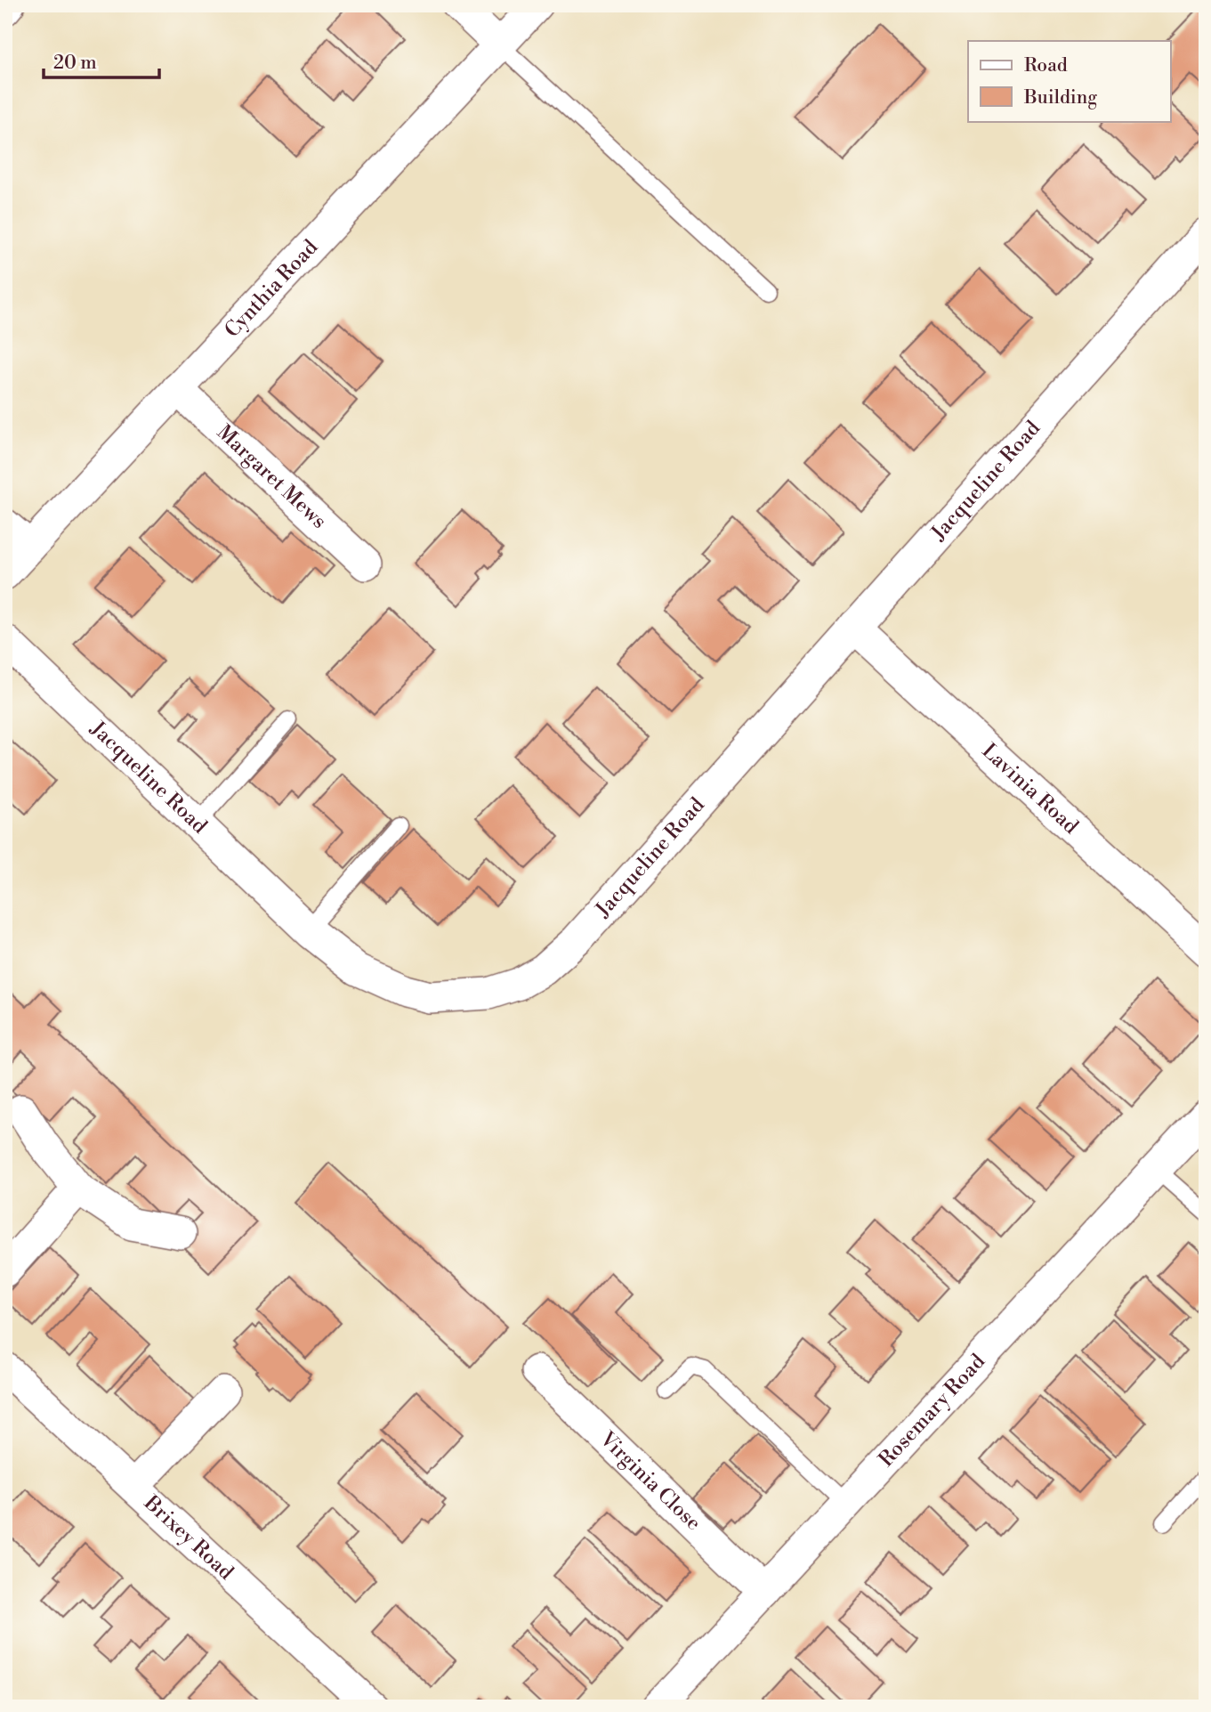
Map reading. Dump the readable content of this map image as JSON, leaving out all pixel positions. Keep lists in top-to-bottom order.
{
  "streets": {
    "street": [
      "Cynthia Road",
      "Margaret Mews",
      "Jacqueline Road",
      "Lavinia Road",
      "Rosemary Road",
      "Virginia Close",
      "Brixey Road"
    ]
  },
  "crossings": [
    ["Cynthia Road", "Margaret Mews"],
    ["Jacqueline Road", "Lavinia Road"],
    ["Rosemary Road", "Virginia Close"]
  ],
  "legend": ["Road", "Building"],
  "scale_bar": "20 m"
}
